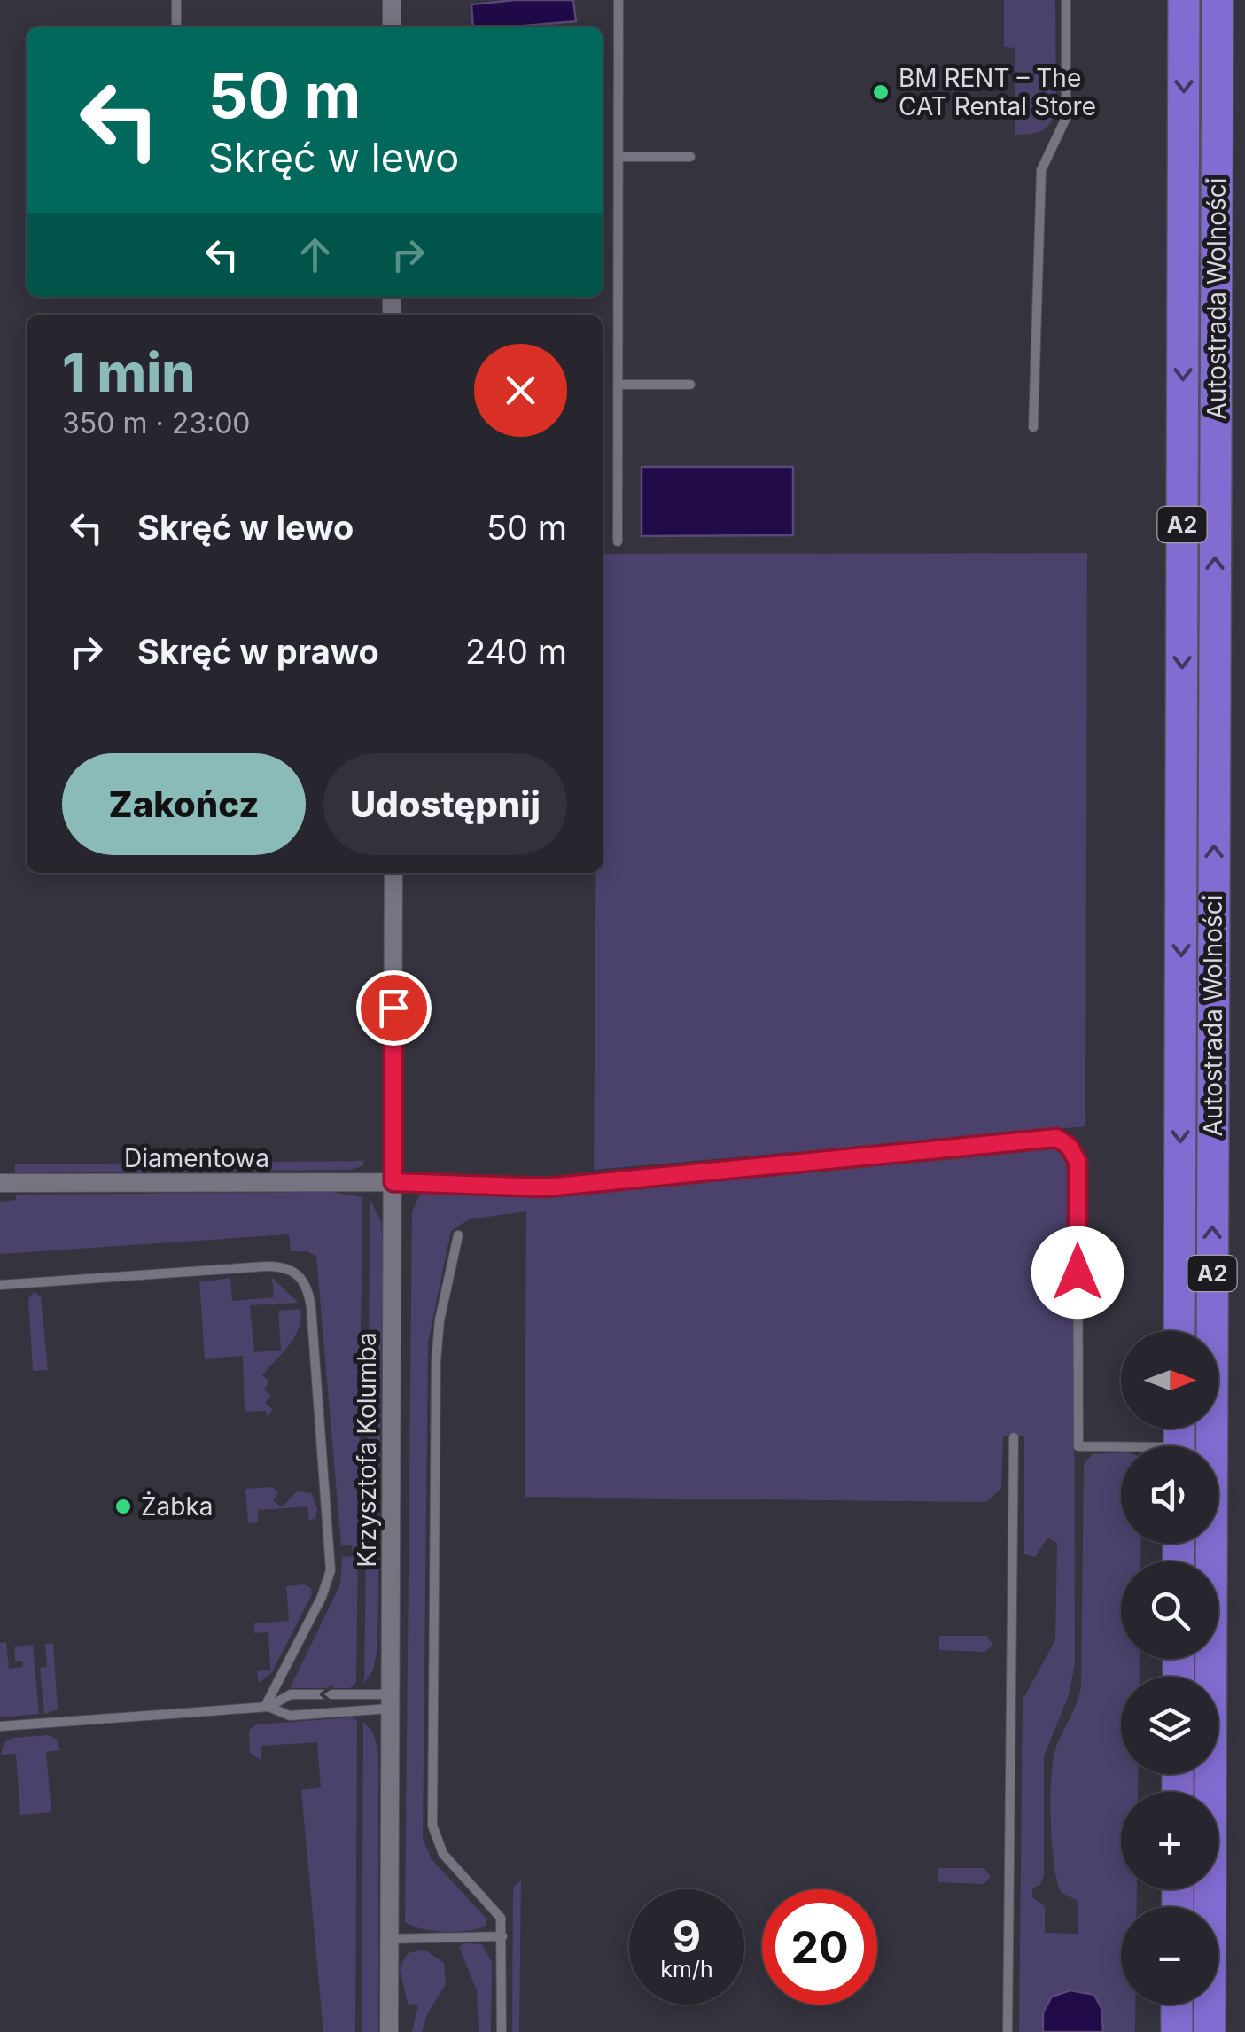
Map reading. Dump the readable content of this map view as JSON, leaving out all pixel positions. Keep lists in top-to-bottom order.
{
  "streets": {
    "highway": ["Autostrada Wolności", "A2"],
    "street": ["Diamentowa", "Krzysztofa Kolumba"]
  },
  "crossings": [
    ["Diamentowa", "Krzysztofa Kolumba"]
  ],
  "places": ["BM RENT – The CAT Rental Store", "Żabka"],
  "north": "right",
  "page": {
    "turn": ["50 m", "Skręć w lewo"],
    "heading": ["1 min", "350 m · 23:00"],
    "list": [
      {
        "name": "Skręć w lewo",
        "value": "50 m"
      },
      {
        "name": "Skręć w prawo",
        "value": "240 m"
      }
    ],
    "buttons": ["Zakończ", "Udostępnij"],
    "map_buttons": ["+", "−"],
    "speed": "9 km/h",
    "limit": "20"
  }
}
